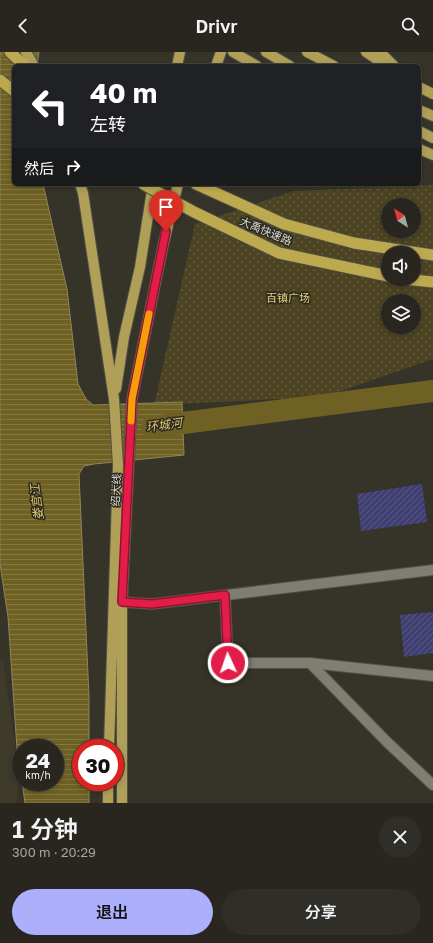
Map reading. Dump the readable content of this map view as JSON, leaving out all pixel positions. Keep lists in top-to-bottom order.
{
  "streets": {
    "highway": ["大禹快速路"],
    "main road": ["绍大线"]
  },
  "water": ["环城河", "娄宫江"],
  "parks": ["百镇广场"],
  "north": "top left",
  "page": {
    "header": "Drivr",
    "turn": ["40 m", "左转"],
    "then": "然后",
    "speed": "24 km/h",
    "limit": "30",
    "heading": ["1 分钟", "300 m · 20:29"],
    "buttons": ["退出", "分享"]
  }
}
